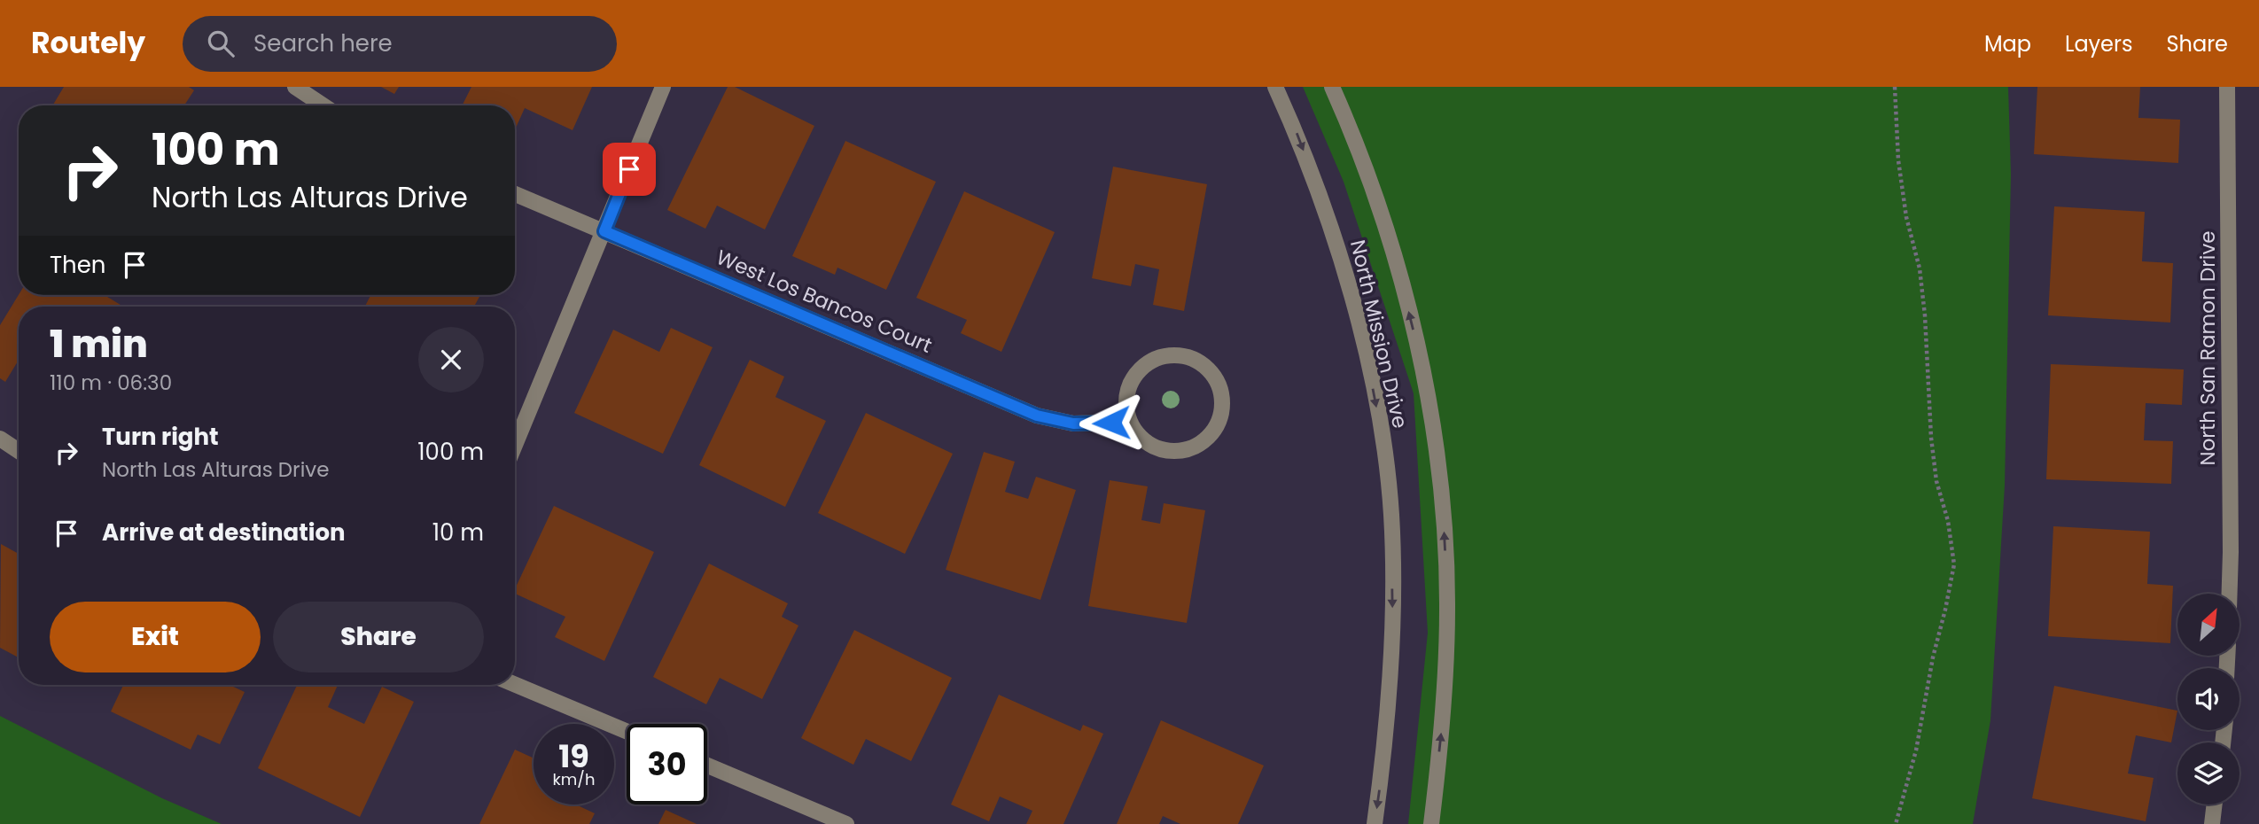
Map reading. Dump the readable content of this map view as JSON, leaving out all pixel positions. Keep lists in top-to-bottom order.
{
  "streets": {
    "street": ["West Los Bancos Court", "North Mission Drive", "North San Ramon Drive"]
  },
  "north": "top right",
  "page": {
    "header": "Routely",
    "search": "Search here",
    "nav": ["Map", "Layers", "Share"],
    "turn": ["100 m", "North Las Alturas Drive"],
    "then": "Then",
    "heading": ["1 min", "110 m · 06:30"],
    "list": [
      {
        "name": "Turn right",
        "note": "North Las Alturas Drive",
        "value": "100 m"
      },
      {
        "name": "Arrive at destination",
        "value": "10 m"
      }
    ],
    "buttons": ["Exit", "Share"],
    "speed": "19 km/h",
    "limit": "30"
  }
}
